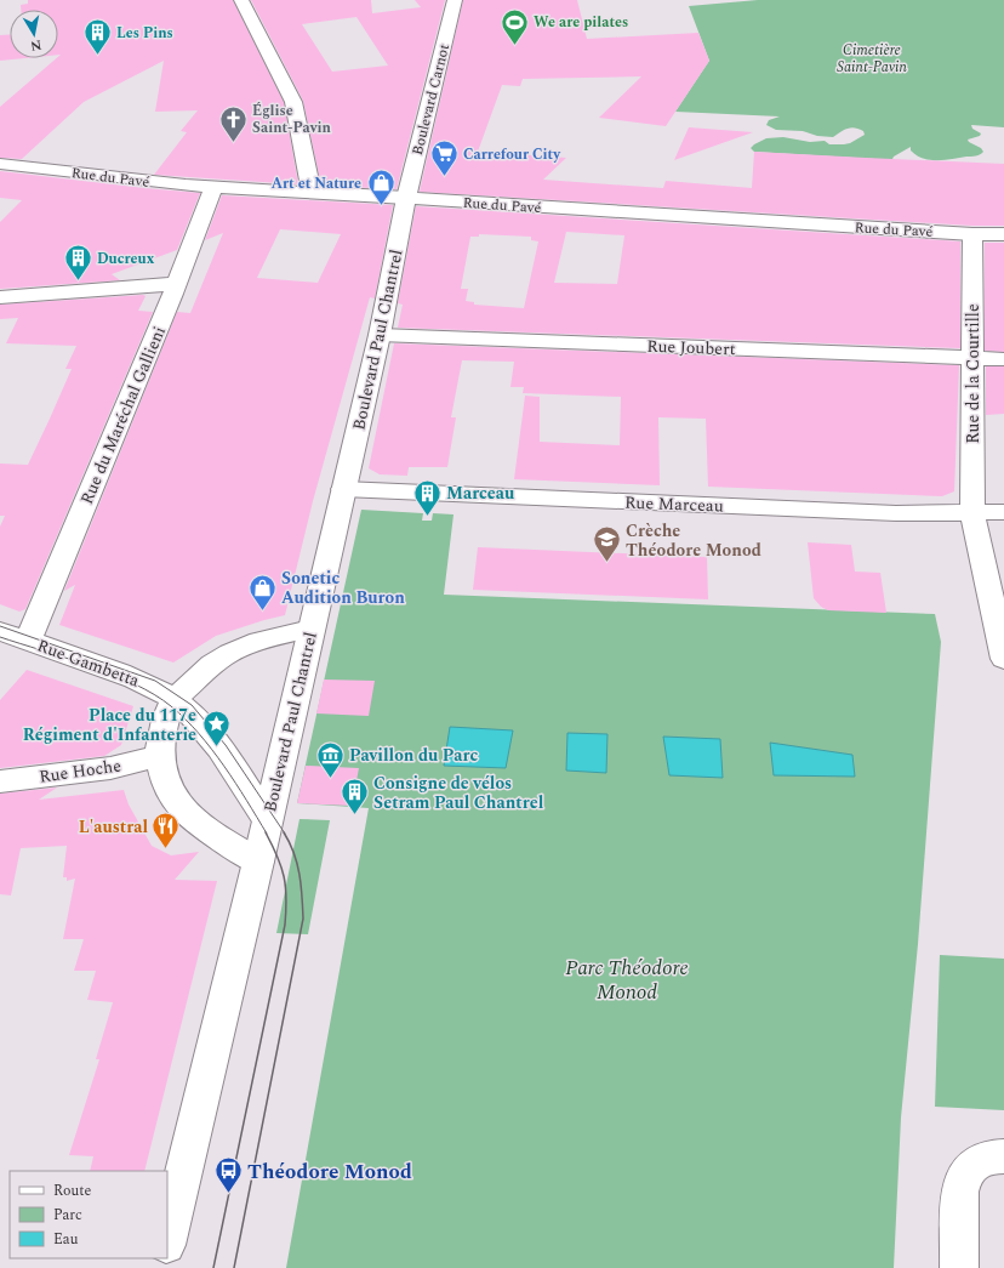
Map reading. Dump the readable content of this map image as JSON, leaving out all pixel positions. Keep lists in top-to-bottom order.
{
  "streets": {
    "street": [
      "Boulevard Carnot",
      "Rue du Pavé",
      "Boulevard Paul Chantrel",
      "Rue Joubert",
      "Rue de la Courtille",
      "Rue du Maréchal Gallieni",
      "Rue Marceau",
      "Rue Gambetta",
      "Rue Hoche"
    ]
  },
  "crossings": [
    ["Boulevard Carnot", "Rue du Pavé"],
    ["Boulevard Carnot", "Boulevard Paul Chantrel"],
    ["Rue du Pavé", "Boulevard Paul Chantrel"],
    ["Rue du Pavé", "Rue de la Courtille"],
    ["Rue du Pavé", "Rue du Maréchal Gallieni"],
    ["Boulevard Paul Chantrel", "Rue Joubert"],
    ["Boulevard Paul Chantrel", "Rue Marceau"],
    ["Boulevard Paul Chantrel", "Rue Gambetta"],
    ["Rue Joubert", "Rue de la Courtille"],
    ["Rue de la Courtille", "Rue Marceau"],
    ["Rue du Maréchal Gallieni", "Rue Gambetta"]
  ],
  "parks": ["Cimetière Saint-Pavin", "Parc Théodore Monod"],
  "places": {
    "sports": ["We are pilates"],
    "building": [
      "Les Pins",
      "Ducreux",
      "Marceau",
      "Consigne de vélos Setram Paul Chantrel"
    ],
    "church": ["Église Saint-Pavin"],
    "supermarket": ["Carrefour City"],
    "shop": ["Art et Nature", "Sonetic Audition Buron"],
    "school or university": ["Crèche Théodore Monod"],
    "place": ["Place du 117e Régiment d'Infanterie"],
    "museum": ["Pavillon du Parc"],
    "restaurant": ["L'austral"],
    "bus stop": ["Théodore Monod"]
  },
  "legend": ["Route", "Parc", "Eau"],
  "north": "bottom"
}
